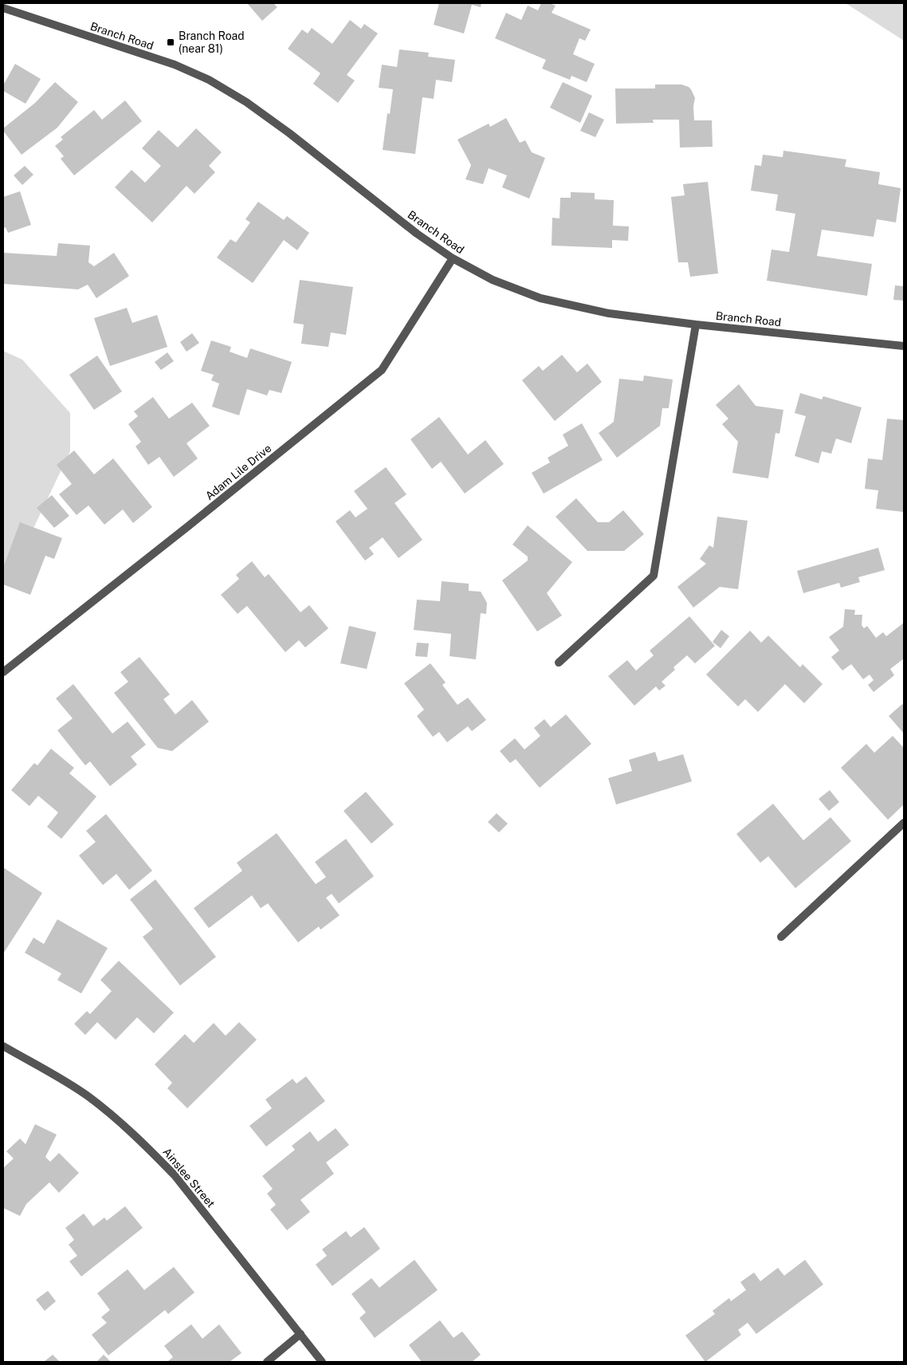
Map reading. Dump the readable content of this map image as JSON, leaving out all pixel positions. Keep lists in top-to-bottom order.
{
  "streets": {
    "street": ["Branch Road", "Adam Lile Drive", "Ainslee Street"]
  },
  "crossings": [
    ["Branch Road", "Adam Lile Drive"]
  ],
  "places": {
    "transit": ["Branch Road (near 81)"]
  }
}
